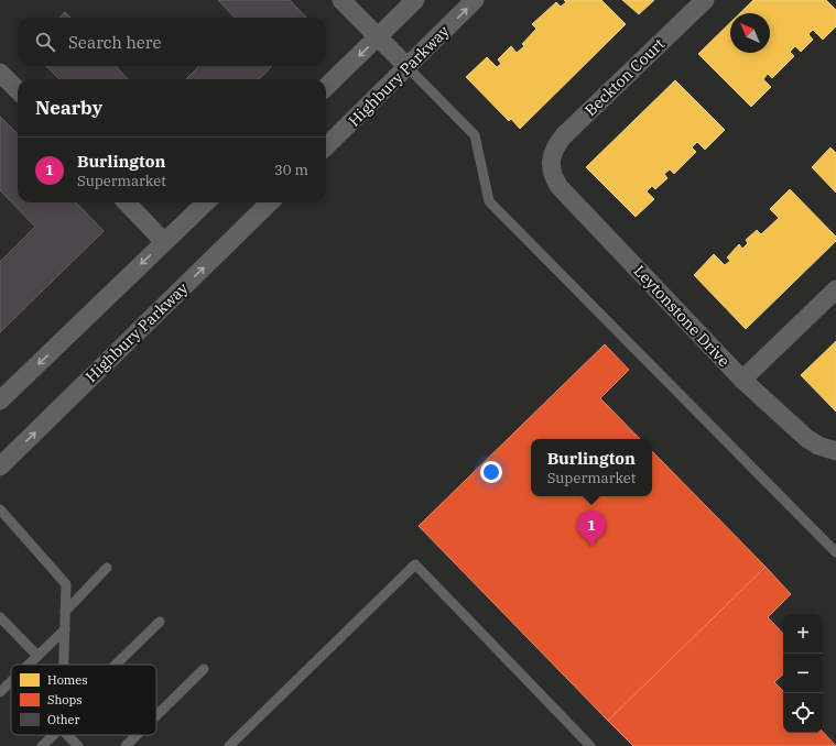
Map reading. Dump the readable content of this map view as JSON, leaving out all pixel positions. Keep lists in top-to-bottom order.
{
  "streets": {
    "street": ["Highbury Parkway", "Beckton Court", "Leytonstone Drive"]
  },
  "crossings": [
    ["Beckton Court", "Leytonstone Drive"]
  ],
  "legend": ["Homes", "Shops", "Other"],
  "north": "top left",
  "page": {
    "search": "Search here",
    "heading": "Nearby",
    "list": [
      {
        "mark": "1",
        "name": "Burlington",
        "note": "Supermarket",
        "value": "30 m"
      }
    ],
    "popup": ["Burlington", "Supermarket"],
    "pins": "1",
    "map_buttons": ["+", "−"]
  }
}
